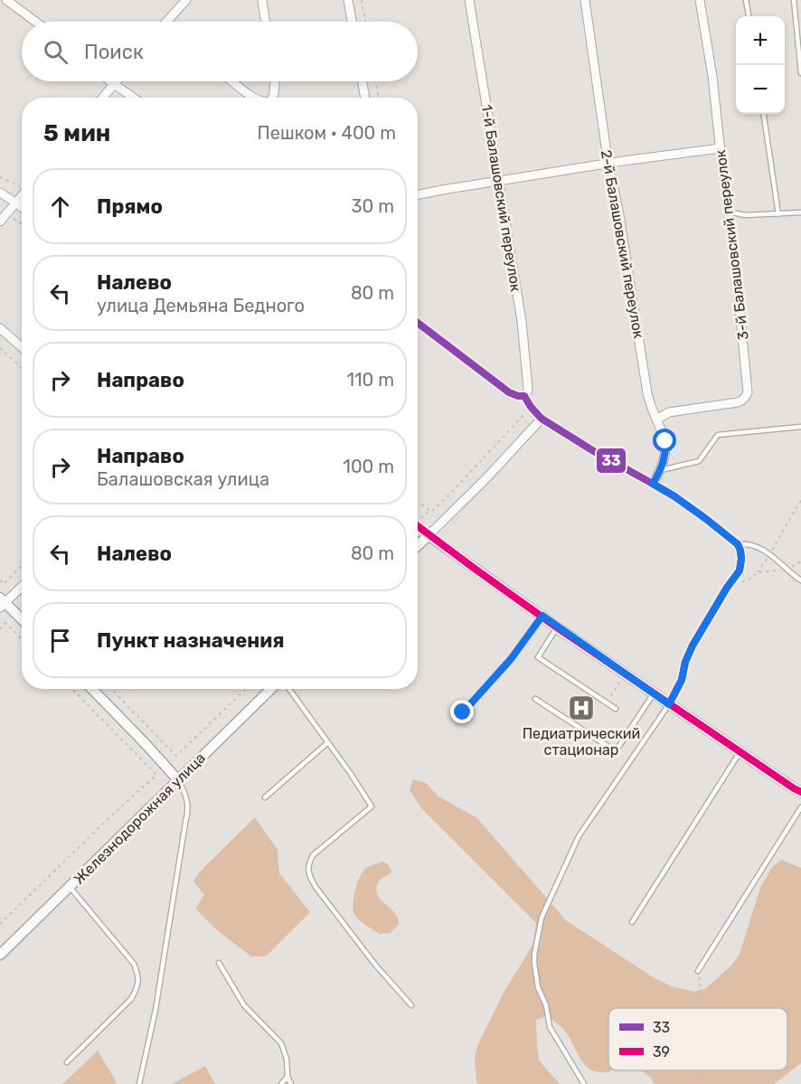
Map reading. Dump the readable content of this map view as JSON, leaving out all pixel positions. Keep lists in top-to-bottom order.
{
  "streets": {
    "street": [
      "1-й Балашовский переулок",
      "2-й Балашовский переулок",
      "3-й Балашовский переулок",
      "Железнодорожная улица"
    ]
  },
  "crossings": [
    ["2-й Балашовский переулок", "3-й Балашовский переулок"]
  ],
  "places": {
    "hospital": ["Педиатрический стационар"]
  },
  "lines": ["transit line 33", "transit line 39"],
  "legend": ["33", "39"],
  "page": {
    "map_buttons": ["+", "−"],
    "search": "Поиск",
    "heading": ["5 мин", "Пешком · 400 m"],
    "list": [
      ["Прямо", "30 m"],
      ["Налево", "улица Демьяна Бедного", "80 m"],
      ["Направо", "110 m"],
      ["Направо", "Балашовская улица", "100 m"],
      ["Налево", "80 m"],
      "Пункт назначения"
    ]
  }
}
